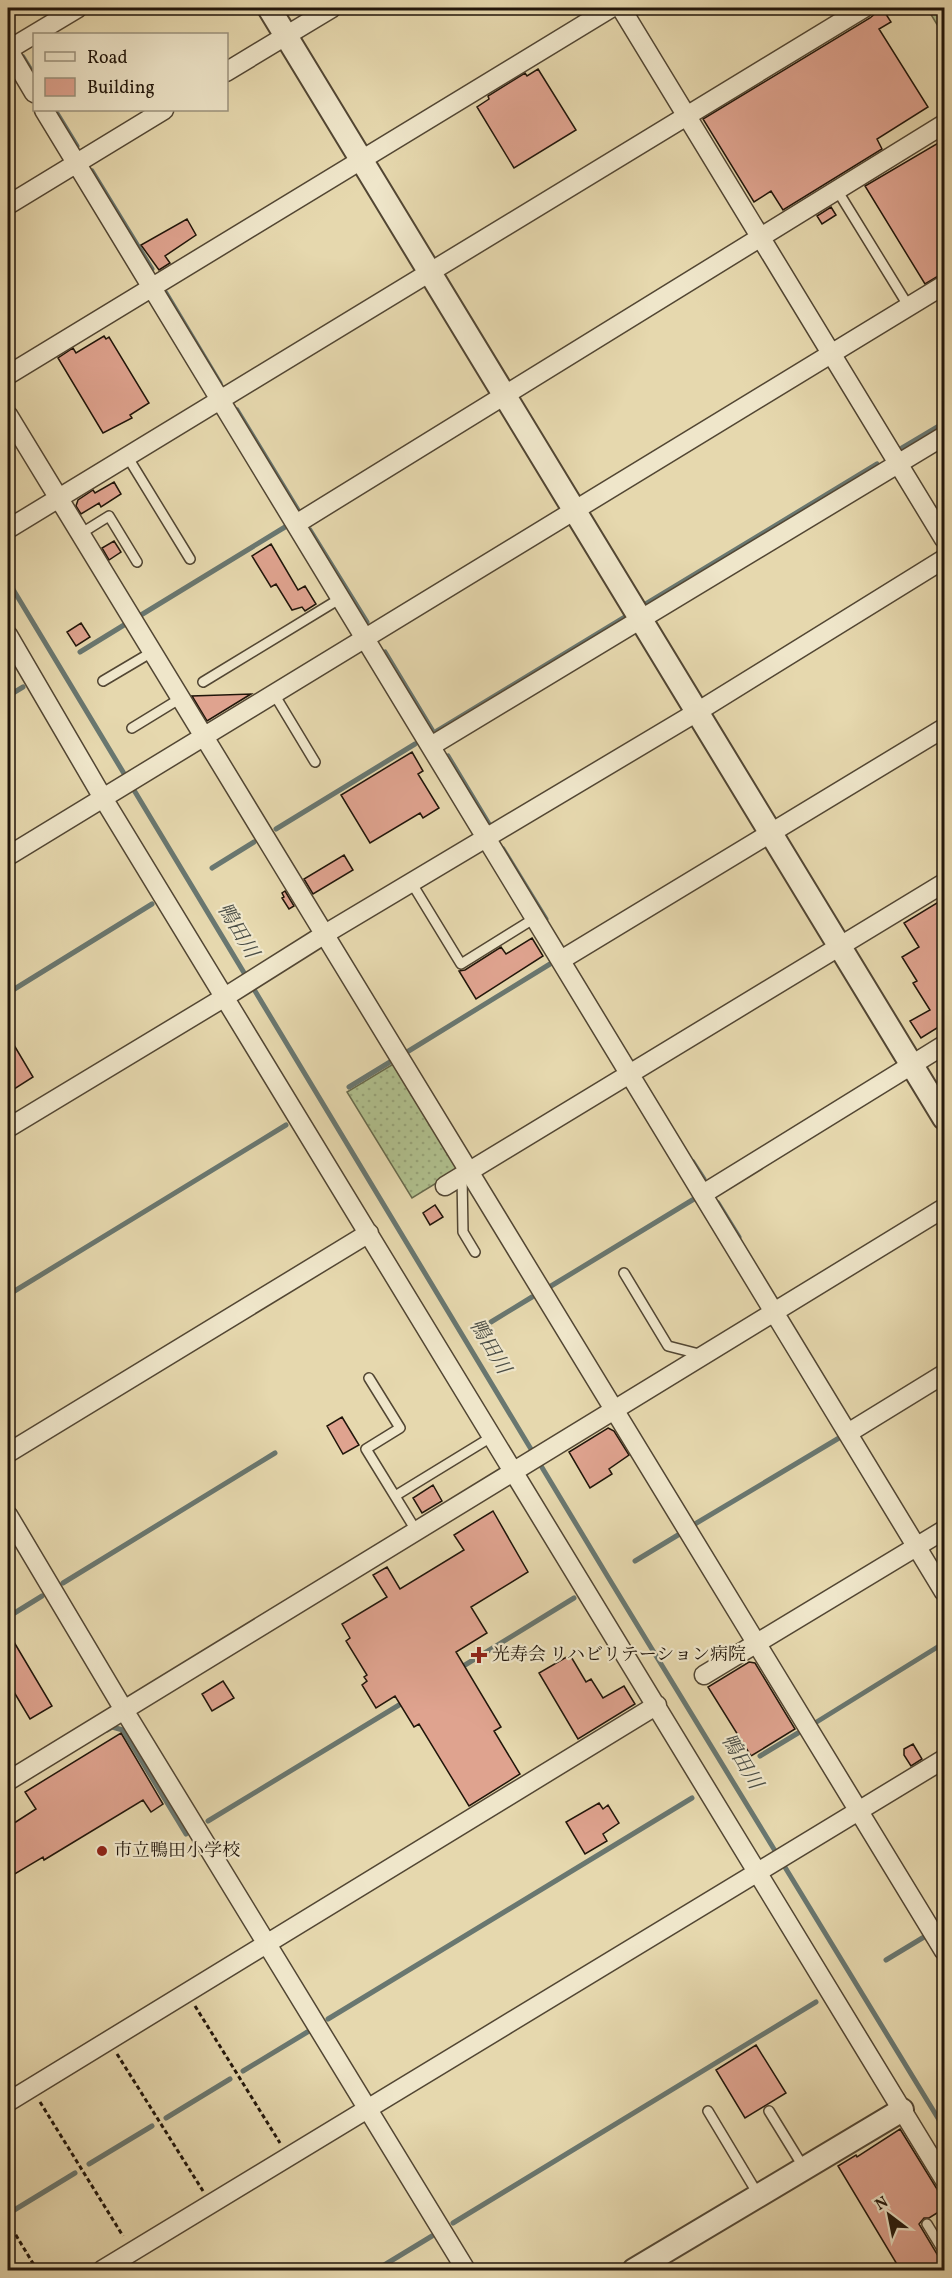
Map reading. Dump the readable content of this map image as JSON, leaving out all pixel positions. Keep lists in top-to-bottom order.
{
  "water": ["鴨田川"],
  "places": {
    "health": ["光寿会 リハビリテーション病院"],
    "other": ["市立鴨田小学校"]
  },
  "legend": ["Road", "Building"],
  "north": "top left"
}
